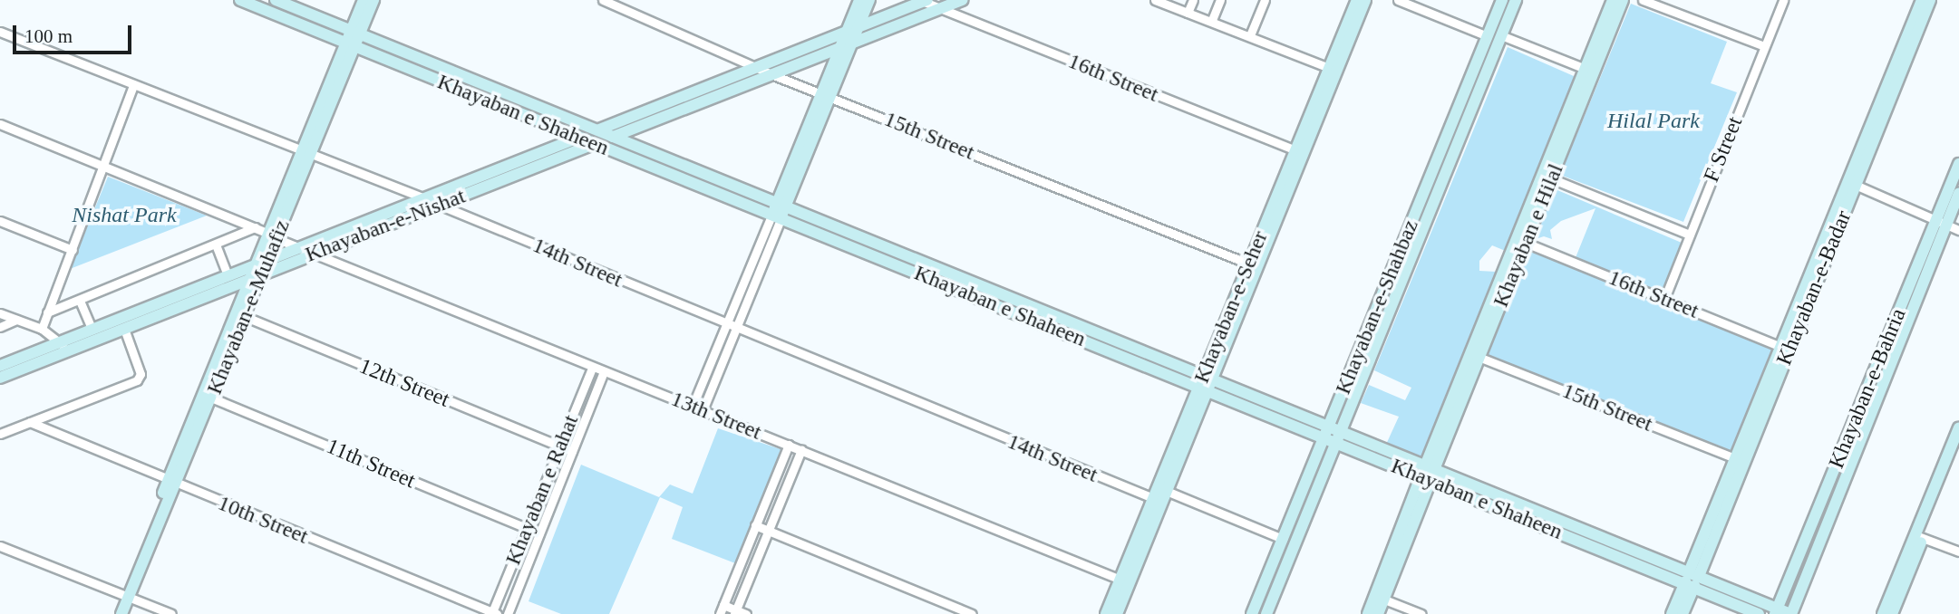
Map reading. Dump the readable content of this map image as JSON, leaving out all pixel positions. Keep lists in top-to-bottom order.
{
  "streets": {
    "main road": [
      "Khayaban e Shaheen",
      "Khayaban-e-Nishat",
      "Khayaban e Hilal",
      "Khayaban-e-Badar",
      "Khayaban-e-Muhafiz",
      "Khayaban-e-Seher",
      "Khayaban-e-Shahbaz",
      "Khayaban-e-Bahria"
    ],
    "street": [
      "16th Street",
      "15th Street",
      "F Street",
      "14th Street",
      "12th Street",
      "13th Street",
      "11th Street",
      "Khayaban e Rahat",
      "10th Street"
    ]
  },
  "crossings": [
    ["16th Street", "F Street"],
    ["16th Street", "Khayaban e Hilal"],
    ["16th Street", "Khayaban-e-Badar"],
    ["16th Street", "Khayaban-e-Seher"],
    ["Khayaban e Shaheen", "Khayaban-e-Nishat"],
    ["Khayaban e Shaheen", "Khayaban e Hilal"],
    ["Khayaban e Shaheen", "Khayaban-e-Badar"],
    ["Khayaban e Shaheen", "Khayaban-e-Muhafiz"],
    ["Khayaban e Shaheen", "Khayaban-e-Seher"],
    ["Khayaban e Shaheen", "Khayaban-e-Shahbaz"],
    ["Khayaban e Shaheen", "Khayaban-e-Bahria"],
    ["15th Street", "Khayaban e Hilal"],
    ["15th Street", "Khayaban-e-Badar"],
    ["15th Street", "Khayaban-e-Seher"],
    ["Khayaban-e-Nishat", "14th Street"],
    ["Khayaban-e-Nishat", "Khayaban-e-Muhafiz"],
    ["Khayaban-e-Nishat", "13th Street"],
    ["14th Street", "Khayaban-e-Muhafiz"],
    ["14th Street", "Khayaban-e-Seher"],
    ["14th Street", "Khayaban-e-Shahbaz"],
    ["Khayaban-e-Muhafiz", "12th Street"],
    ["Khayaban-e-Muhafiz", "13th Street"],
    ["Khayaban-e-Muhafiz", "11th Street"],
    ["Khayaban-e-Muhafiz", "10th Street"],
    ["Khayaban-e-Seher", "13th Street"],
    ["12th Street", "Khayaban e Rahat"],
    ["13th Street", "Khayaban e Rahat"],
    ["11th Street", "Khayaban e Rahat"],
    ["Khayaban e Rahat", "10th Street"]
  ],
  "parks": ["Hilal Park", "Nishat Park"],
  "scale_bar": "100 m"
}
